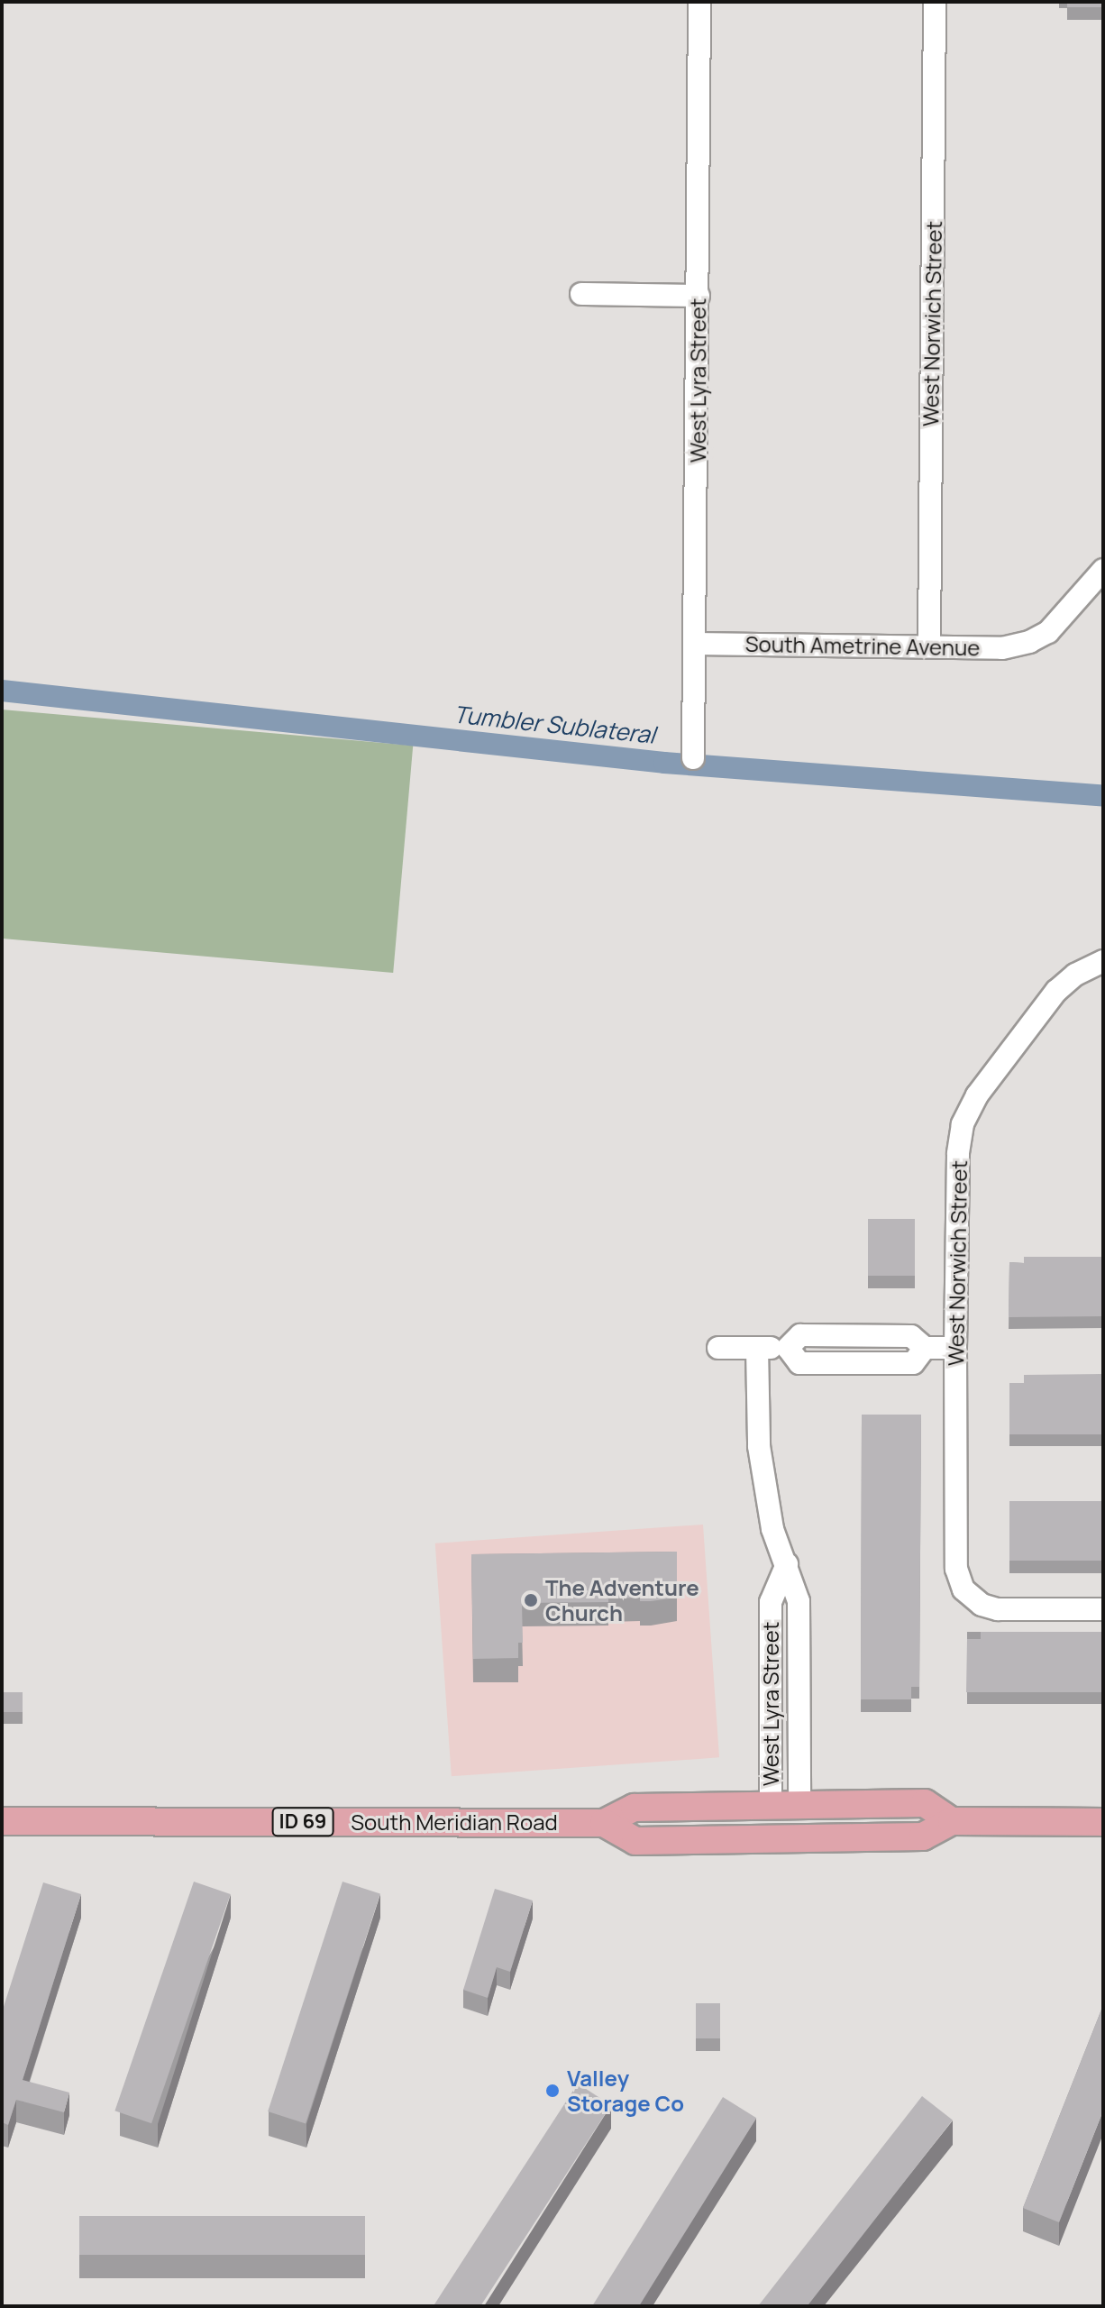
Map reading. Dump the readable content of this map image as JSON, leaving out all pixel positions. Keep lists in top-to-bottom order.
{
  "streets": {
    "main road": ["ID 69", "South Meridian Road"],
    "street": ["West Norwich Street", "West Lyra Street", "South Ametrine Avenue"]
  },
  "crossings": [
    ["West Norwich Street", "South Ametrine Avenue"],
    ["West Lyra Street", "South Ametrine Avenue"],
    ["West Lyra Street", "South Meridian Road"]
  ],
  "water": ["Tumbler Sublateral"],
  "places": ["The Adventure Church", "Valley Storage Co"]
}
